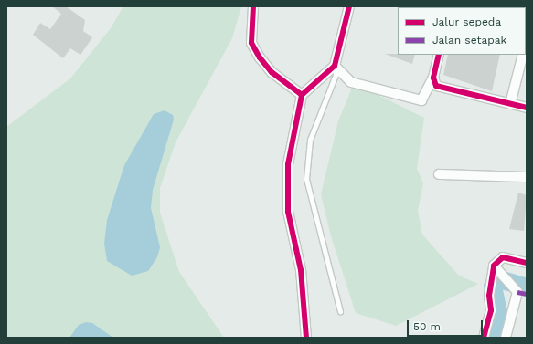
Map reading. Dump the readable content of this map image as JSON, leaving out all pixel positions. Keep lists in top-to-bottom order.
{
  "legend": ["Jalur sepeda", "Jalan setapak"],
  "scale_bar": "50 m"
}
